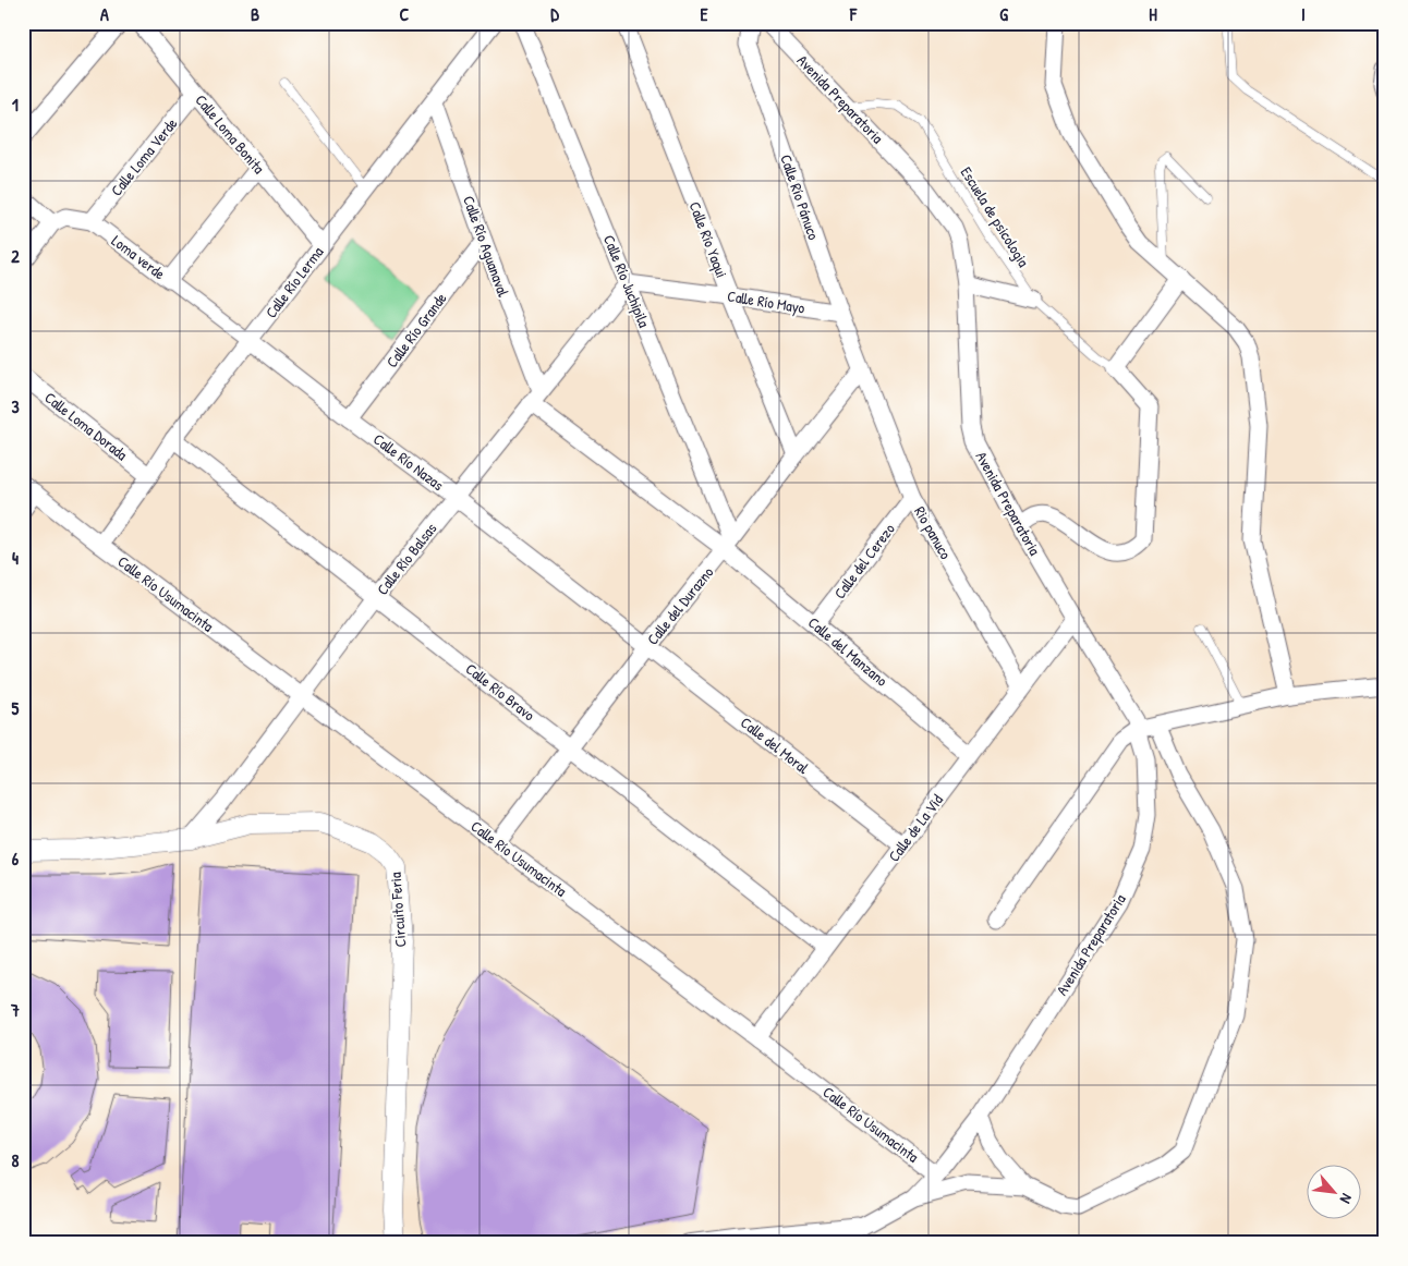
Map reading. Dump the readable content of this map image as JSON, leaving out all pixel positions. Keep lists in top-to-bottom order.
{
  "streets": {
    "street": [
      "Avenida Preparatoria",
      "Calle Loma Bonita",
      "Calle Loma Verde",
      "Calle Río Pánuco",
      "Calle Río Yaqui",
      "Calle Río Aguanaval",
      "Loma verde",
      "Calle Río Juchipila",
      "Calle Río Lerma",
      "Calle Río Mayo",
      "Calle Río Grande",
      "Calle Loma Dorada",
      "Calle Río Nazas",
      "Rio panuco",
      "Calle Río Balsas",
      "Calle del Cerezo",
      "Calle Río Usumacinta",
      "Calle del Durazno",
      "Calle del Manzano",
      "Calle Río Bravo",
      "Calle del Moral",
      "Calle de La Vid",
      "Circuito Feria"
    ],
    "lane": ["Escuela de psicologia"]
  },
  "crossings": [
    ["Avenida Preparatoria", "Escuela de psicologia"],
    ["Avenida Preparatoria", "Calle Río Usumacinta"],
    ["Avenida Preparatoria", "Calle de La Vid"],
    ["Calle Loma Bonita", "Calle Loma Verde"],
    ["Calle Loma Bonita", "Loma verde"],
    ["Calle Loma Bonita", "Calle Río Lerma"],
    ["Calle Loma Verde", "Loma verde"],
    ["Calle Río Pánuco", "Calle Río Mayo"],
    ["Calle Río Pánuco", "Rio panuco"],
    ["Calle Río Pánuco", "Calle del Durazno"],
    ["Calle Río Yaqui", "Calle Río Mayo"],
    ["Calle Río Yaqui", "Calle del Durazno"],
    ["Calle Río Aguanaval", "Calle Río Lerma"],
    ["Calle Río Aguanaval", "Calle Río Grande"],
    ["Calle Río Aguanaval", "Calle Río Balsas"],
    ["Loma verde", "Calle Río Nazas"],
    ["Calle Río Juchipila", "Calle Río Mayo"],
    ["Calle Río Juchipila", "Calle Río Balsas"],
    ["Calle Río Juchipila", "Calle del Durazno"],
    ["Calle Río Juchipila", "Calle del Manzano"],
    ["Calle Río Lerma", "Calle Loma Dorada"],
    ["Calle Río Lerma", "Calle Río Nazas"],
    ["Calle Río Lerma", "Calle Río Usumacinta"],
    ["Calle Río Lerma", "Calle Río Bravo"],
    ["Calle Río Mayo", "Calle Río Balsas"],
    ["Calle Río Grande", "Calle Río Nazas"],
    ["Calle Río Nazas", "Calle Río Balsas"],
    ["Calle Río Nazas", "Calle del Durazno"],
    ["Calle Río Nazas", "Calle del Moral"],
    ["Rio panuco", "Calle del Cerezo"],
    ["Rio panuco", "Calle del Durazno"],
    ["Rio panuco", "Calle de La Vid"],
    ["Calle Río Balsas", "Calle Río Usumacinta"],
    ["Calle Río Balsas", "Calle Río Bravo"],
    ["Calle Río Balsas", "Circuito Feria"],
    ["Calle del Cerezo", "Calle del Manzano"],
    ["Calle Río Usumacinta", "Calle del Durazno"],
    ["Calle Río Usumacinta", "Calle de La Vid"],
    ["Calle del Durazno", "Calle del Manzano"],
    ["Calle del Durazno", "Calle Río Bravo"],
    ["Calle del Durazno", "Calle del Moral"],
    ["Calle del Manzano", "Calle de La Vid"],
    ["Calle Río Bravo", "Calle de La Vid"],
    ["Calle del Moral", "Calle de La Vid"]
  ],
  "north": "bottom right",
  "grid": {
    "columns": [
      "A",
      "B",
      "C",
      "D",
      "E",
      "F",
      "G",
      "H",
      "I"
    ],
    "rows": [
      "1",
      "2",
      "3",
      "4",
      "5",
      "6",
      "7",
      "8"
    ]
  }
}
